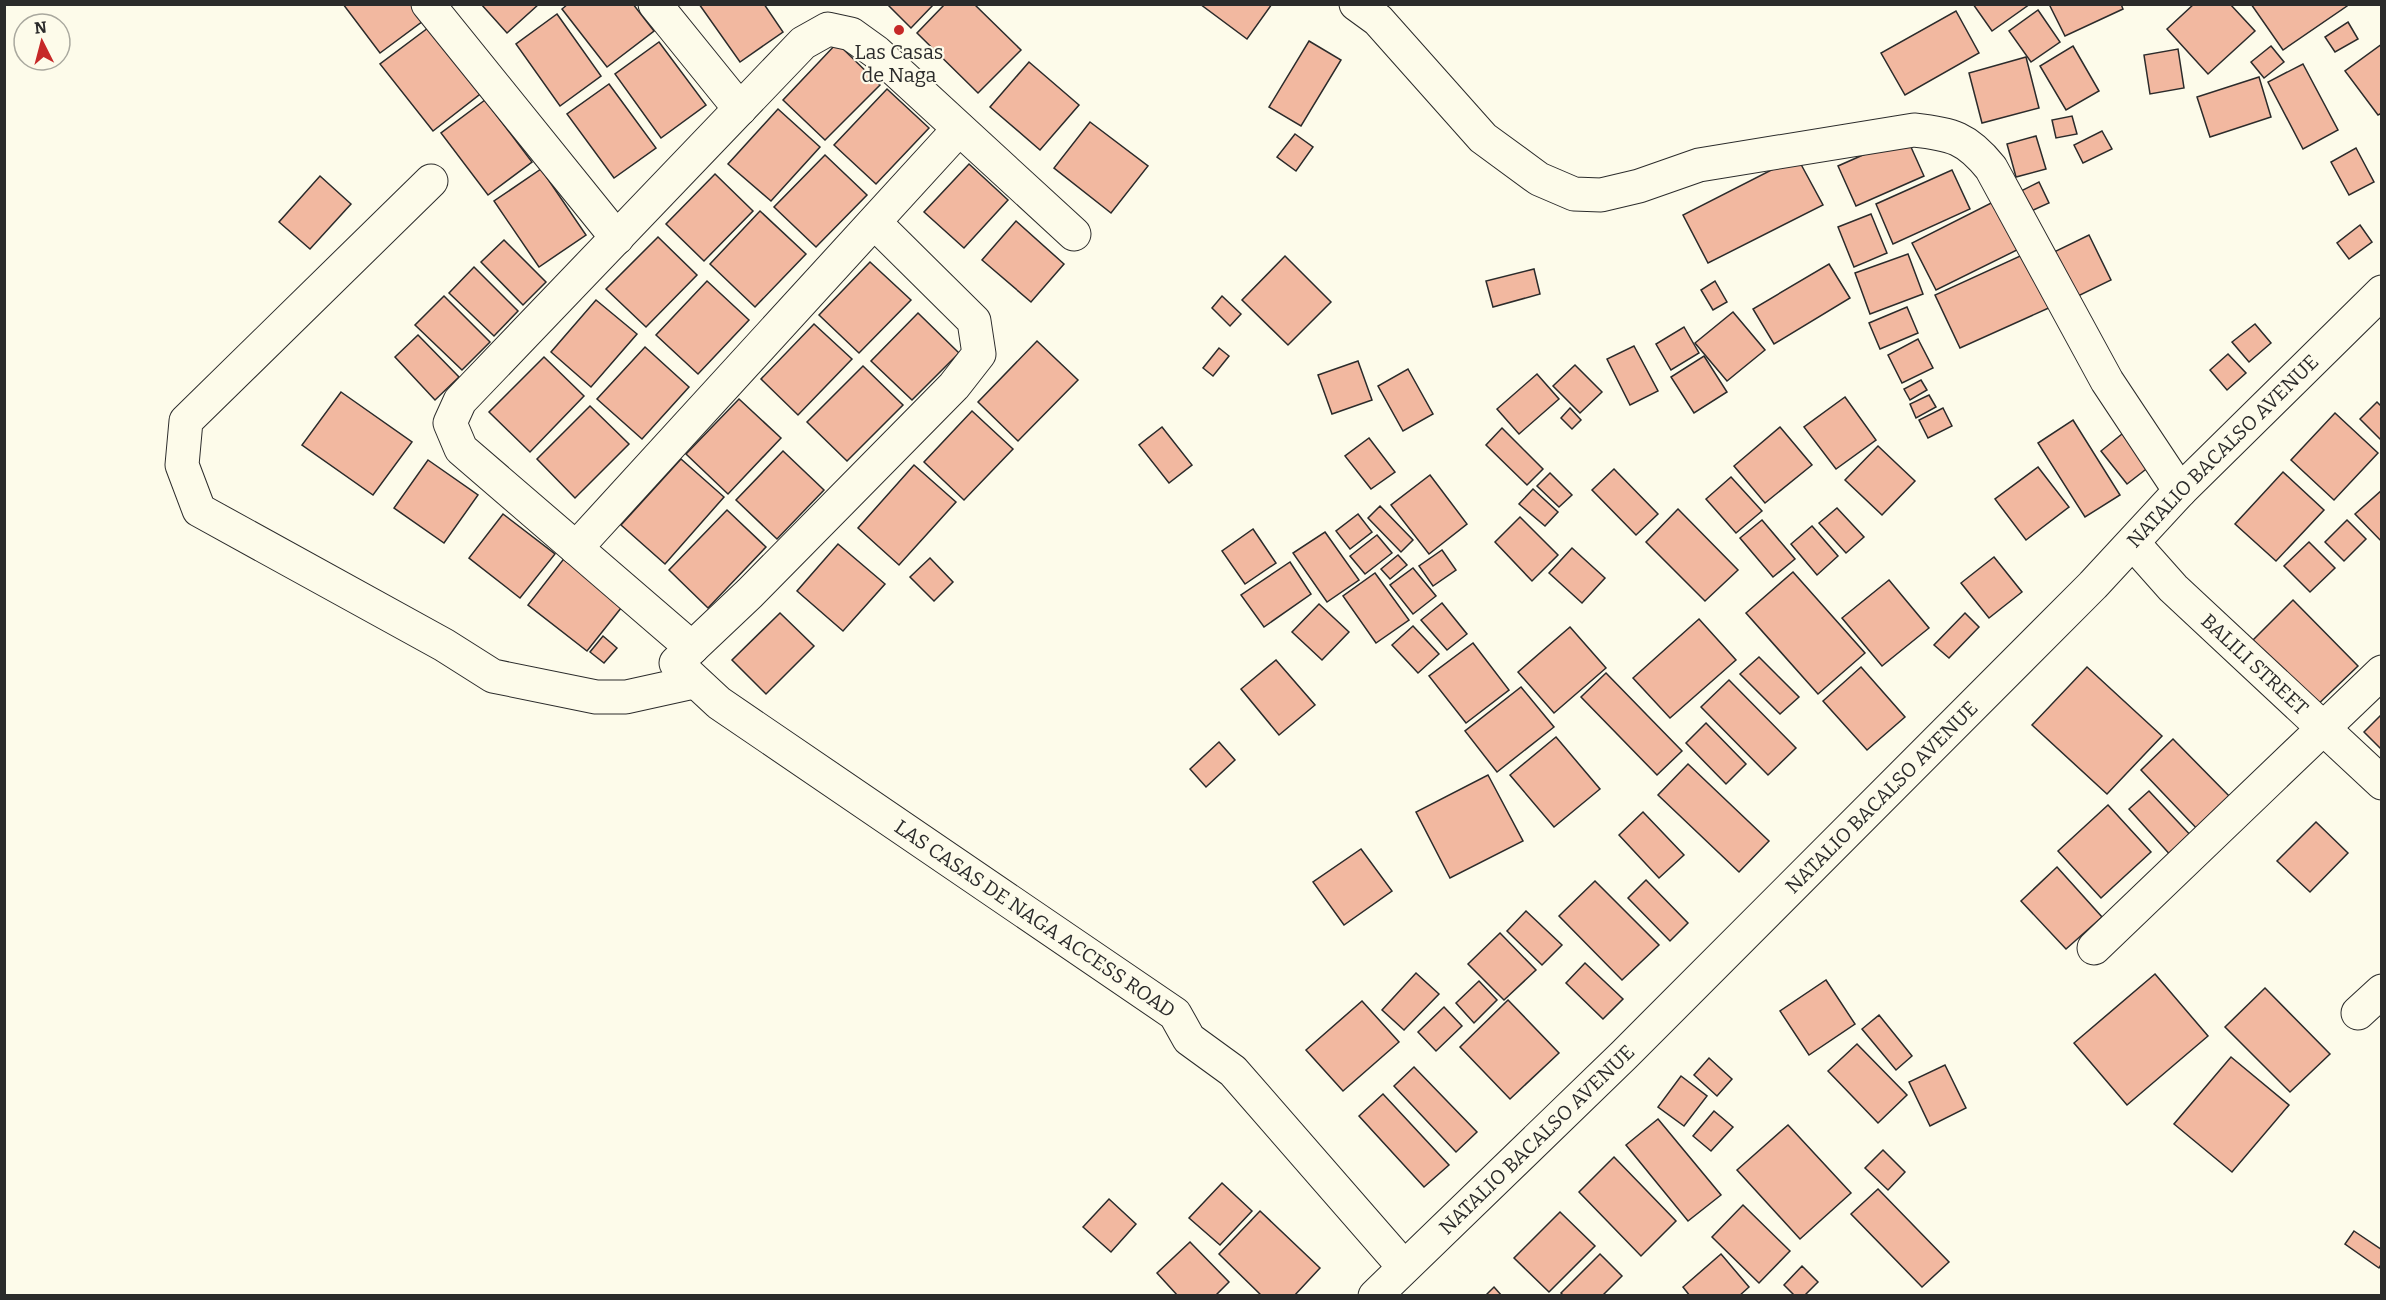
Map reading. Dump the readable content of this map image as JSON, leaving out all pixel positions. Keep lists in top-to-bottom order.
{
  "streets": {
    "main road": ["NATALIO BACALSO AVENUE", "BALILI STREET", "LAS CASAS DE NAGA ACCESS ROAD"]
  },
  "crossings": [
    ["NATALIO BACALSO AVENUE", "BALILI STREET"],
    ["NATALIO BACALSO AVENUE", "LAS CASAS DE NAGA ACCESS ROAD"]
  ],
  "places": ["Las Casas de Naga"],
  "north": "top"
}
